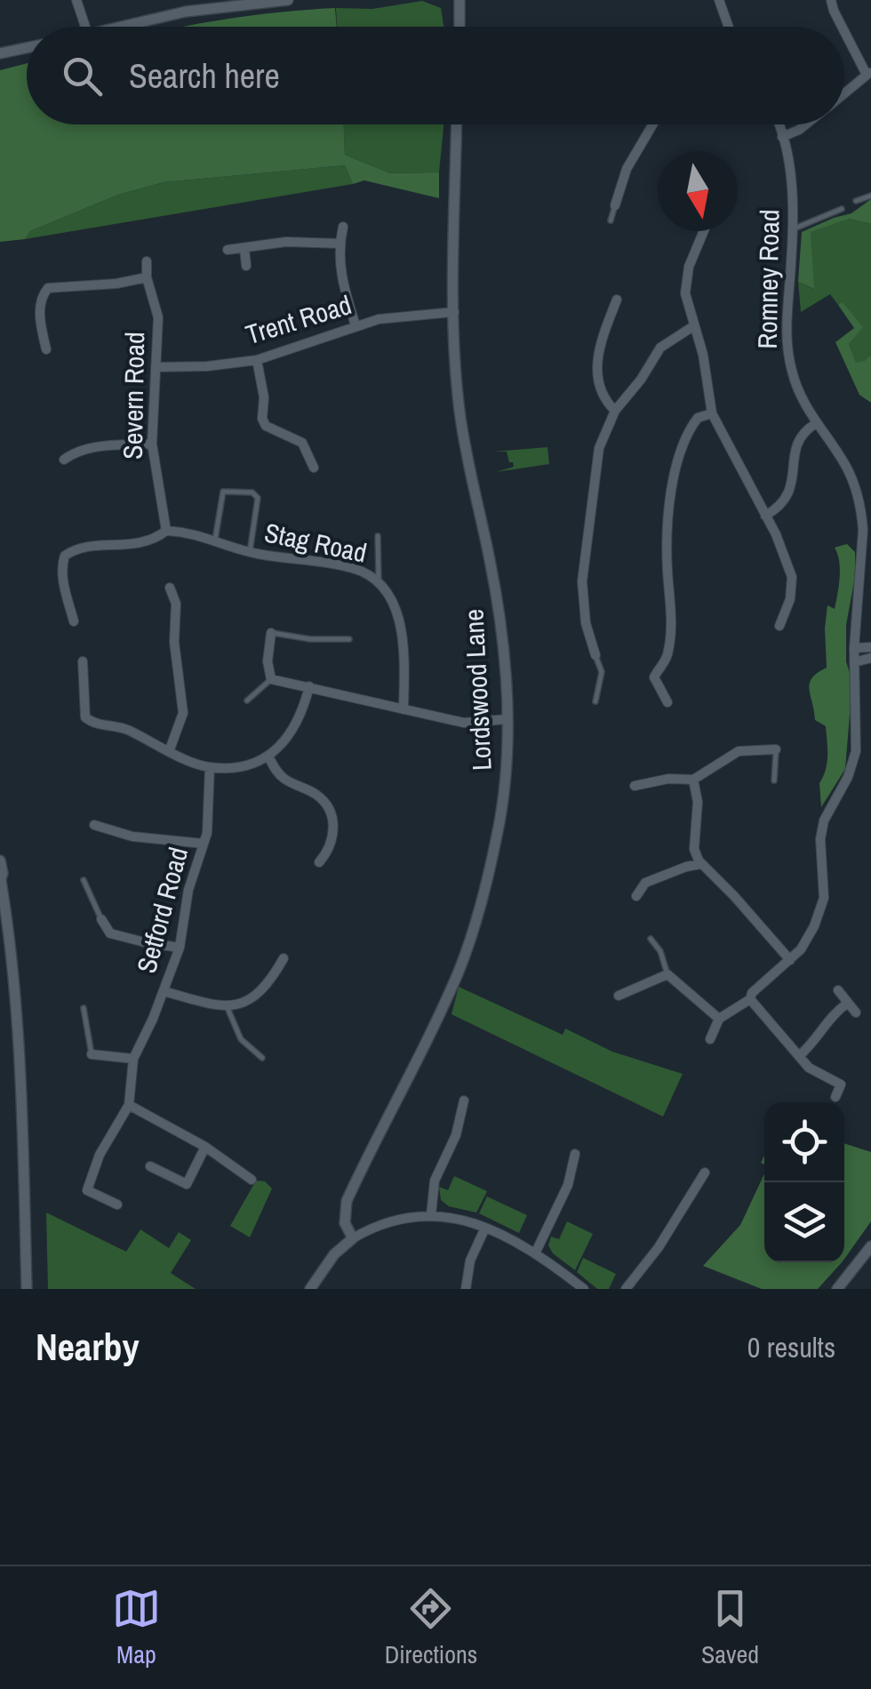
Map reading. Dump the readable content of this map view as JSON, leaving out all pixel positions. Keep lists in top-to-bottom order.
{
  "streets": {
    "street": [
      "Romney Road",
      "Trent Road",
      "Severn Road",
      "Stag Road",
      "Lordswood Lane",
      "Setford Road"
    ]
  },
  "crossings": [
    ["Trent Road", "Severn Road"],
    ["Trent Road", "Lordswood Lane"],
    ["Severn Road", "Stag Road"]
  ],
  "north": "bottom",
  "page": {
    "search": "Search here",
    "heading": ["Nearby", "0 results"],
    "nav": ["Map", "Directions", "Saved"]
  }
}
